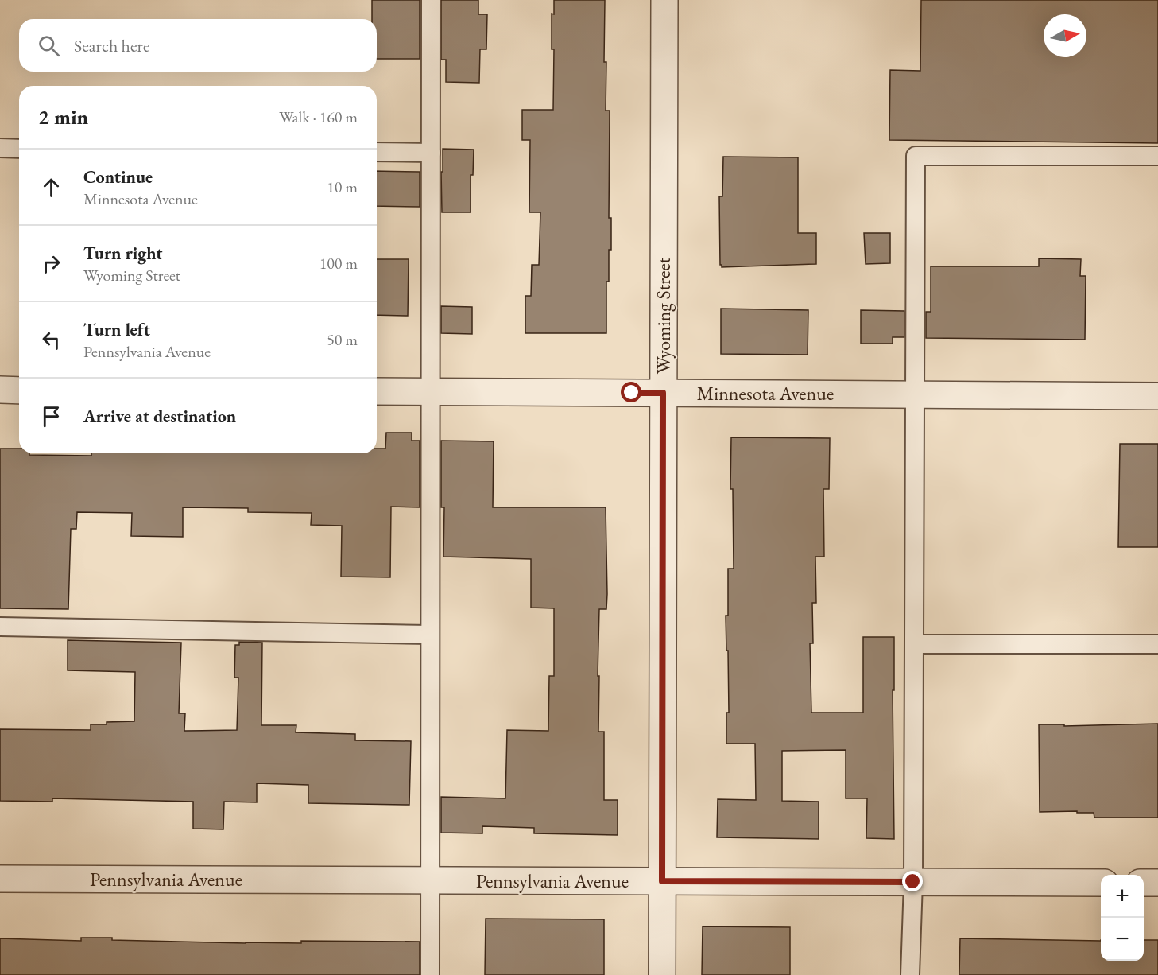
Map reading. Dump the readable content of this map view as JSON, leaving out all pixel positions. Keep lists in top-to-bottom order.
{
  "streets": {
    "street": ["Wyoming Street", "Minnesota Avenue", "Pennsylvania Avenue"]
  },
  "crossings": [
    ["Wyoming Street", "Minnesota Avenue"],
    ["Wyoming Street", "Pennsylvania Avenue"]
  ],
  "north": "right",
  "page": {
    "search": "Search here",
    "heading": ["2 min", "Walk · 160 m"],
    "list": [
      ["Continue", "Minnesota Avenue", "10 m"],
      ["Turn right", "Wyoming Street", "100 m"],
      ["Turn left", "Pennsylvania Avenue", "50 m"],
      "Arrive at destination"
    ],
    "map_buttons": ["+", "−"]
  }
}
